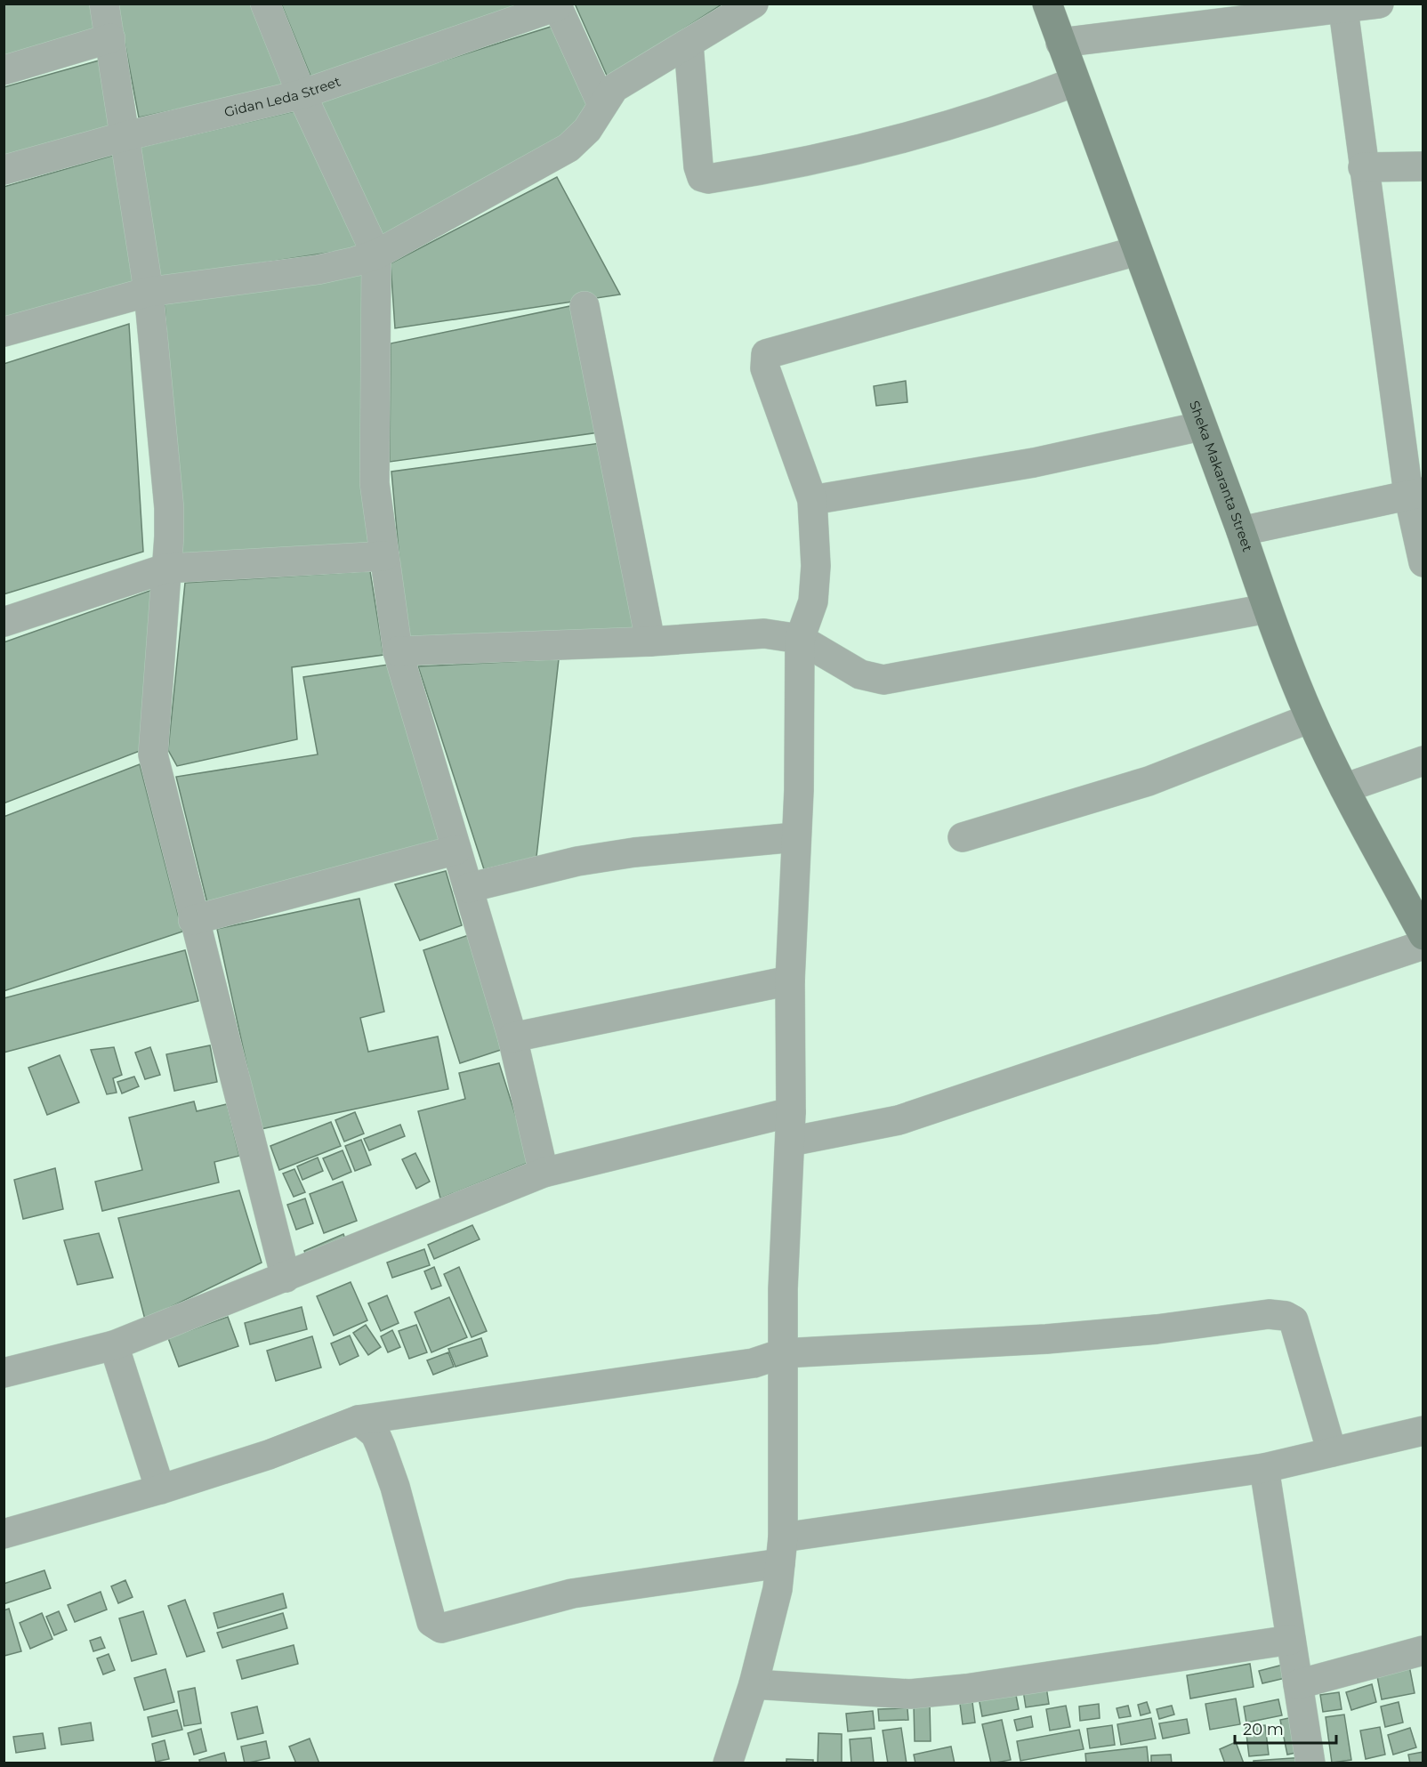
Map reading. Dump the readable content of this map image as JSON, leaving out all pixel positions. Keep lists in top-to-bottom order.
{
  "streets": {
    "street": ["Gidan Leda Street", "Sheka Makaranta Street"]
  },
  "scale_bar": "20 m"
}
